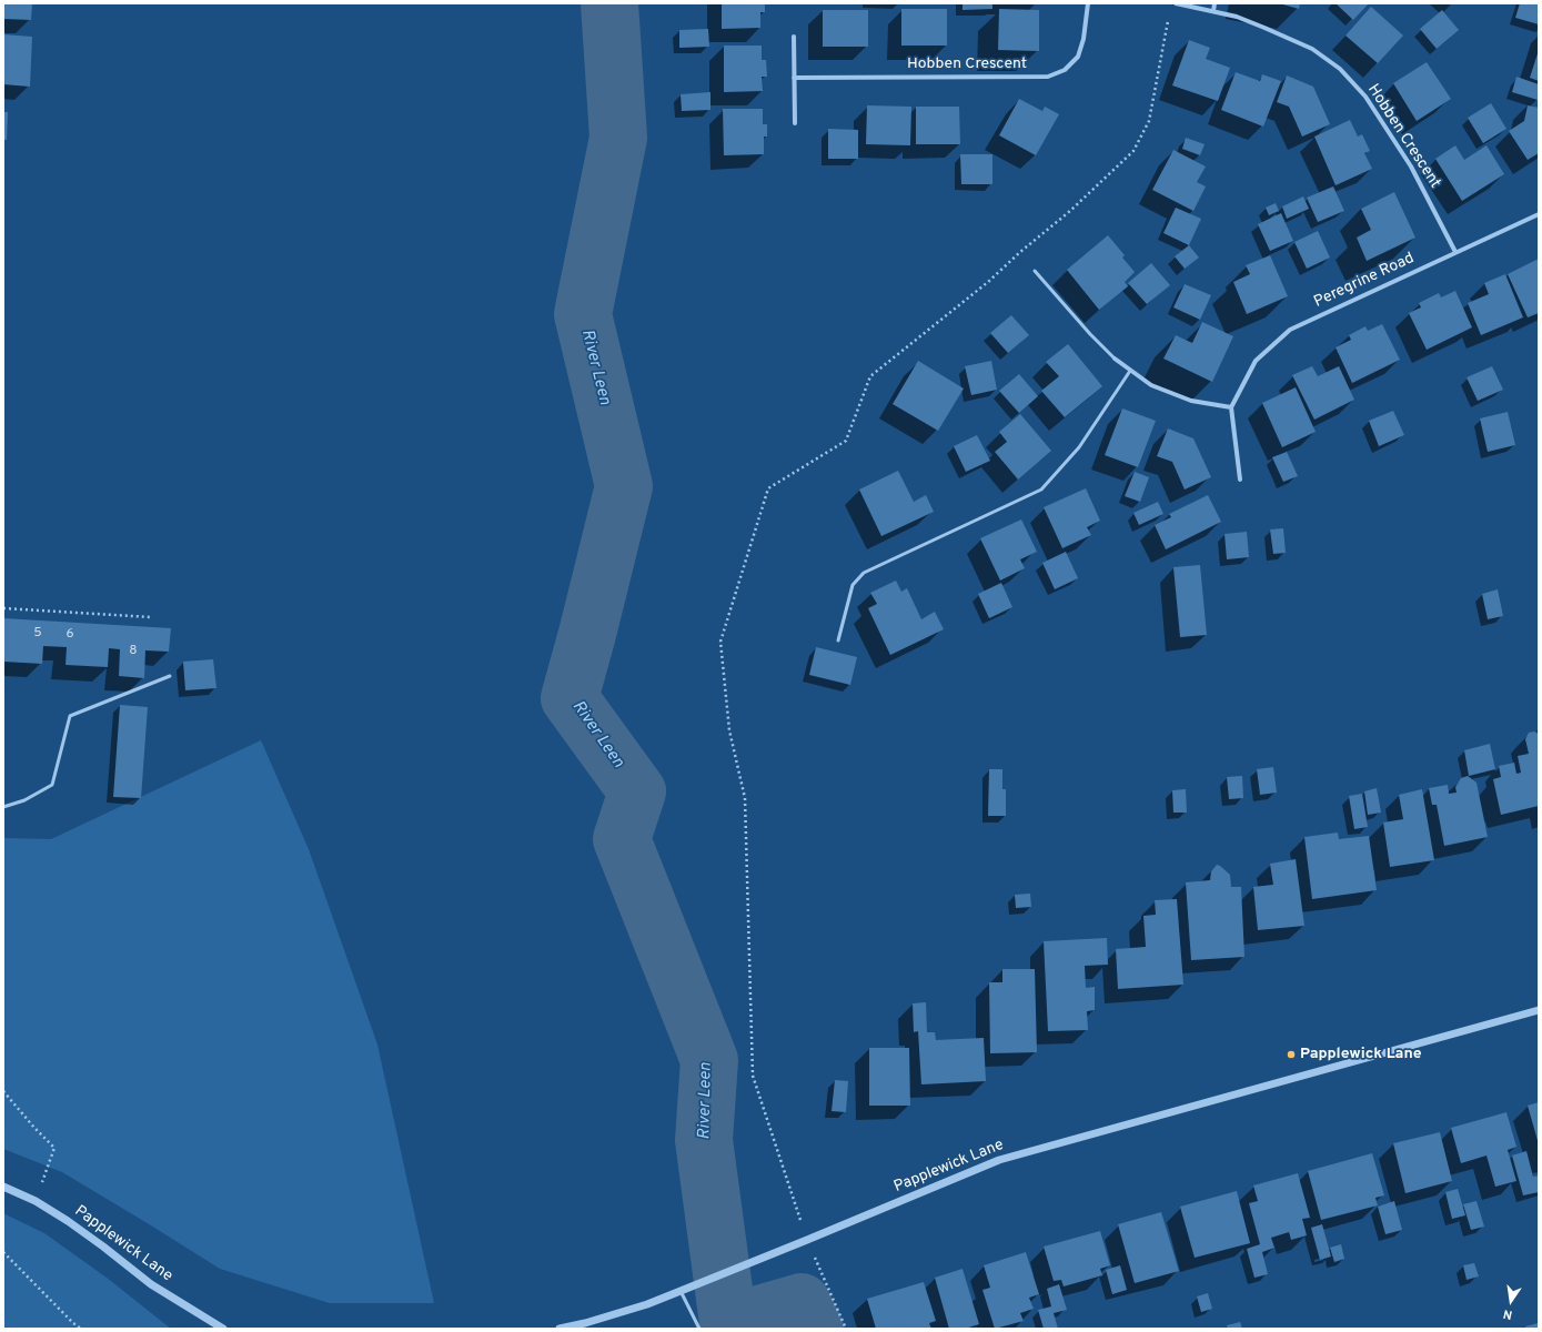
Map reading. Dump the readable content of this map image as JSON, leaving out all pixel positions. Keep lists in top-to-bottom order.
{
  "streets": {
    "street": ["Hobben Crescent", "Peregrine Road", "Papplewick Lane"]
  },
  "crossings": [
    ["Hobben Crescent", "Peregrine Road"]
  ],
  "water": ["River Leen"],
  "places": ["Papplewick Lane"],
  "house_numbers": ["5", "6", "8"],
  "north": "bottom"
}
